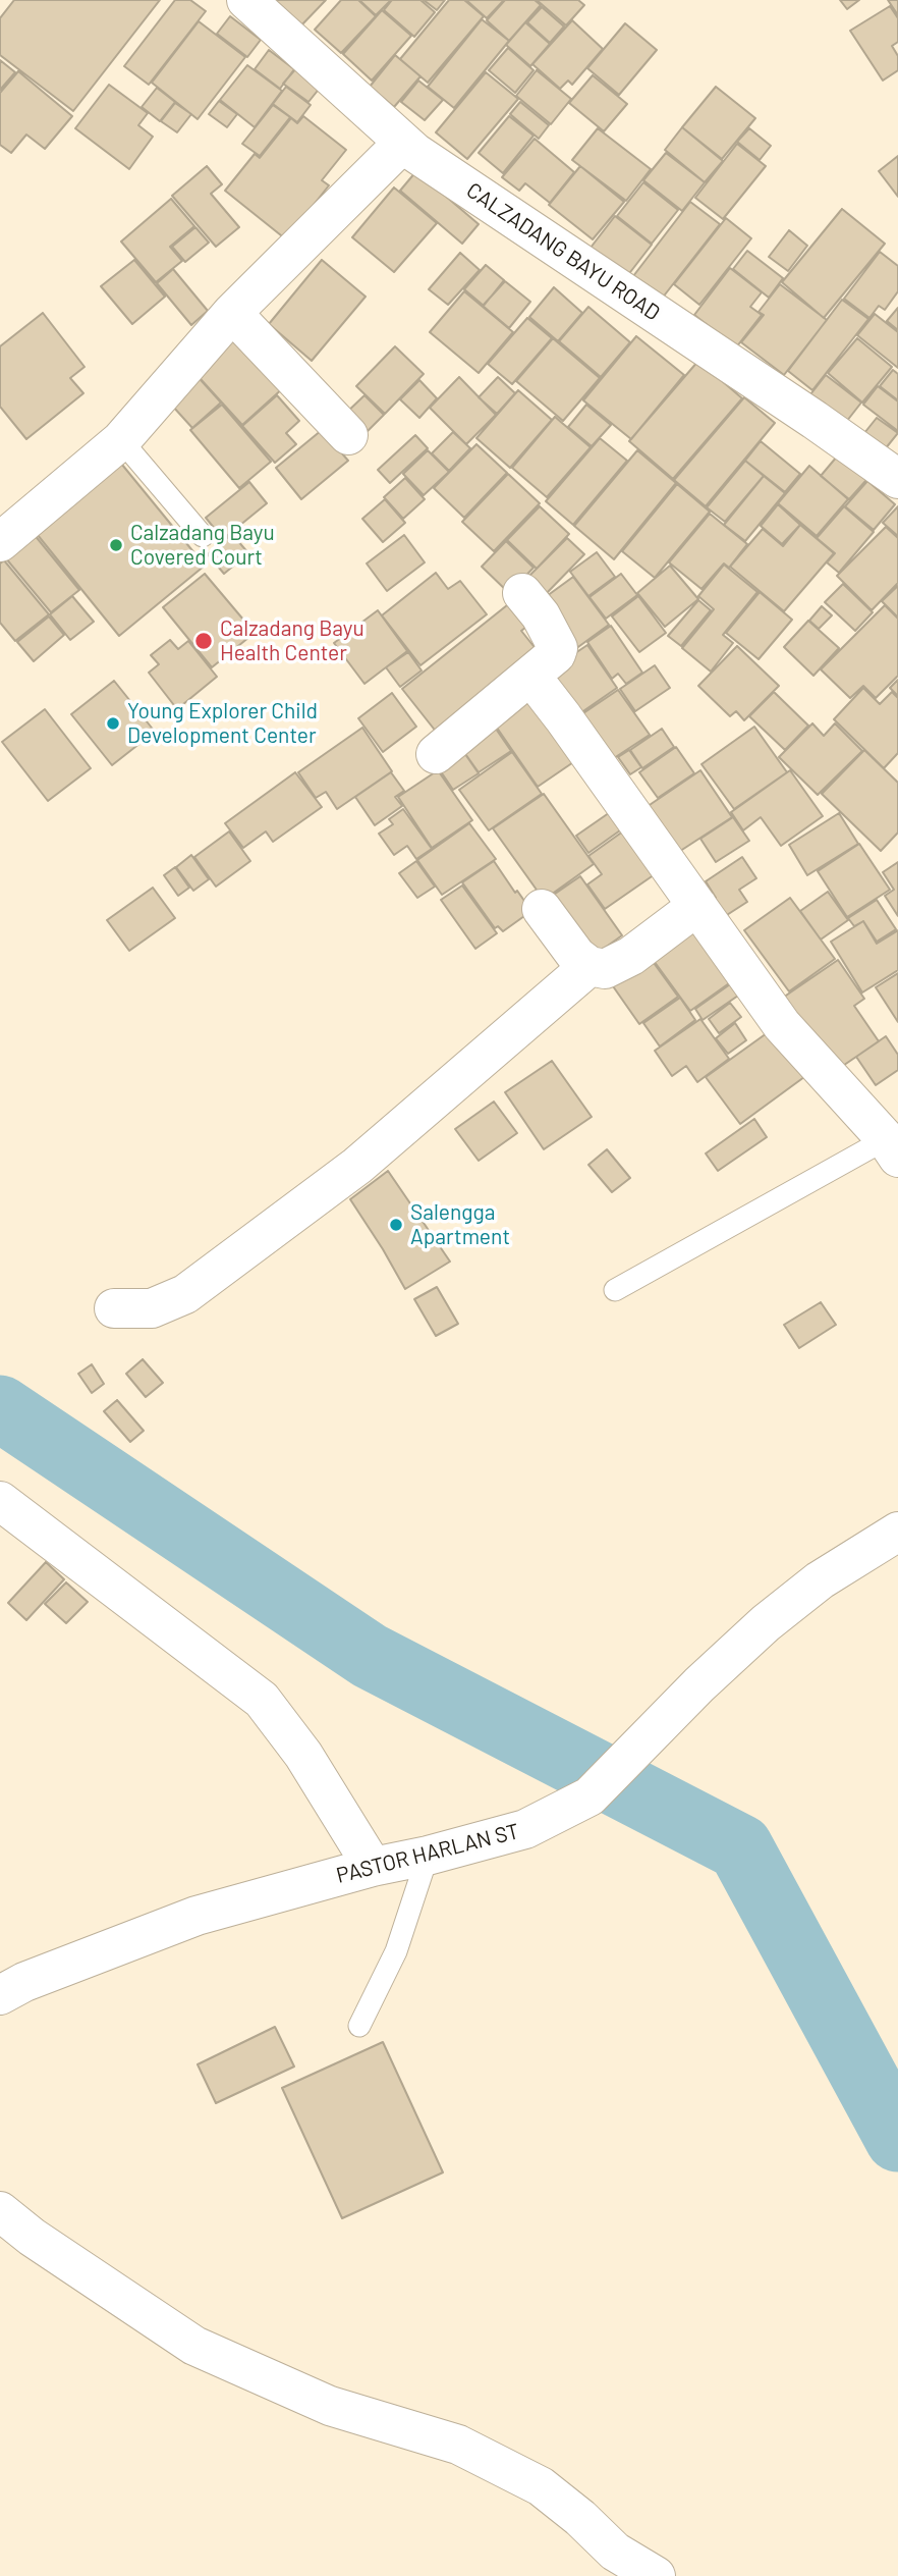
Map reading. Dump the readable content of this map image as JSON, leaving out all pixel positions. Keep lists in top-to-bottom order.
{
  "streets": {
    "street": ["CALZADANG BAYU ROAD", "PASTOR HARLAN ST"]
  },
  "places": [
    "Calzadang Bayu Covered Court",
    "Calzadang Bayu Health Center",
    "Young Explorer Child Development Center",
    "Salengga Apartment"
  ]
}
